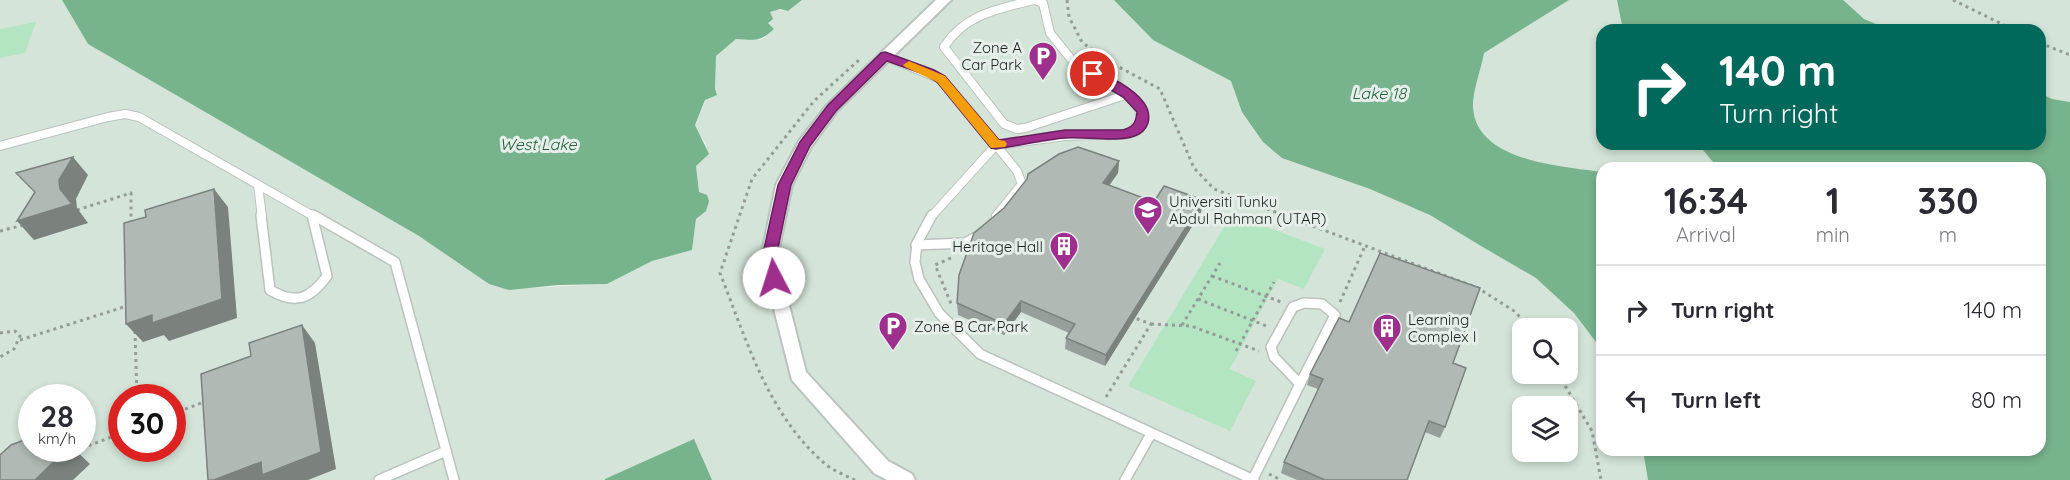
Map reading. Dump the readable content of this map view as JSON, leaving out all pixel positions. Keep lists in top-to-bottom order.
{
  "water": ["Lake 18", "West Lake"],
  "places": {
    "parking": ["Zone A Car Park", "Zone B Car Park"],
    "school or university": ["Universiti Tunku Abdul Rahman (UTAR)"],
    "building": ["Heritage Hall", "Learning Complex I"]
  },
  "page": {
    "turn": ["140 m", "Turn right"],
    "eta": [
      "16:34",
      "Arrival",
      "1",
      "min",
      "330",
      "m"
    ],
    "list": [
      {
        "name": "Turn right",
        "value": "140 m"
      },
      {
        "name": "Turn left",
        "value": "80 m"
      }
    ],
    "speed": "28 km/h",
    "limit": "30"
  }
}
